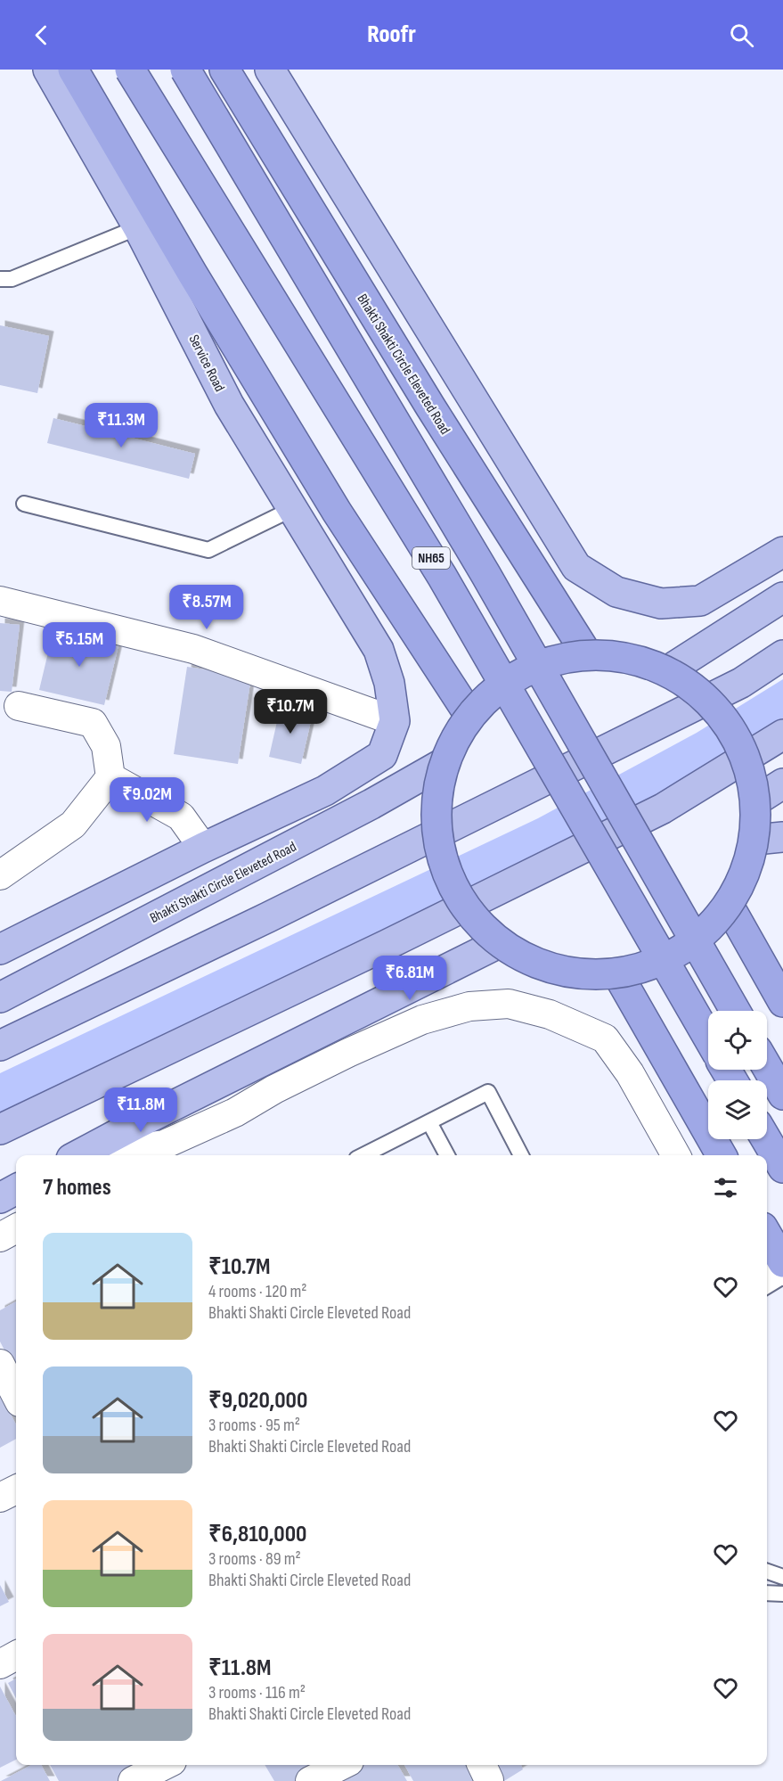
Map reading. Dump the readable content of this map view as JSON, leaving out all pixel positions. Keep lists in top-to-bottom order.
{
  "streets": {
    "highway": ["Bhakti Shakti Circle Eleveted Road", "NH65"],
    "main road": ["Service Road"]
  },
  "page": {
    "header": "Roofr",
    "price": [
      "₹11.3M",
      "₹8.57M",
      "₹5.15M",
      "₹10.7M",
      "₹9.02M",
      "₹6.81M",
      "₹11.8M"
    ],
    "heading": "7 homes",
    "list": [
      {
        "name": "₹10.7M",
        "note": "4 rooms · 120 m² · Bhakti Shakti Circle Eleveted Road"
      },
      {
        "name": "₹9,020,000",
        "note": "3 rooms · 95 m² · Bhakti Shakti Circle Eleveted Road"
      },
      {
        "name": "₹6,810,000",
        "note": "3 rooms · 89 m² · Bhakti Shakti Circle Eleveted Road"
      },
      {
        "name": "₹11.8M",
        "note": "3 rooms · 116 m² · Bhakti Shakti Circle Eleveted Road"
      }
    ]
  }
}
